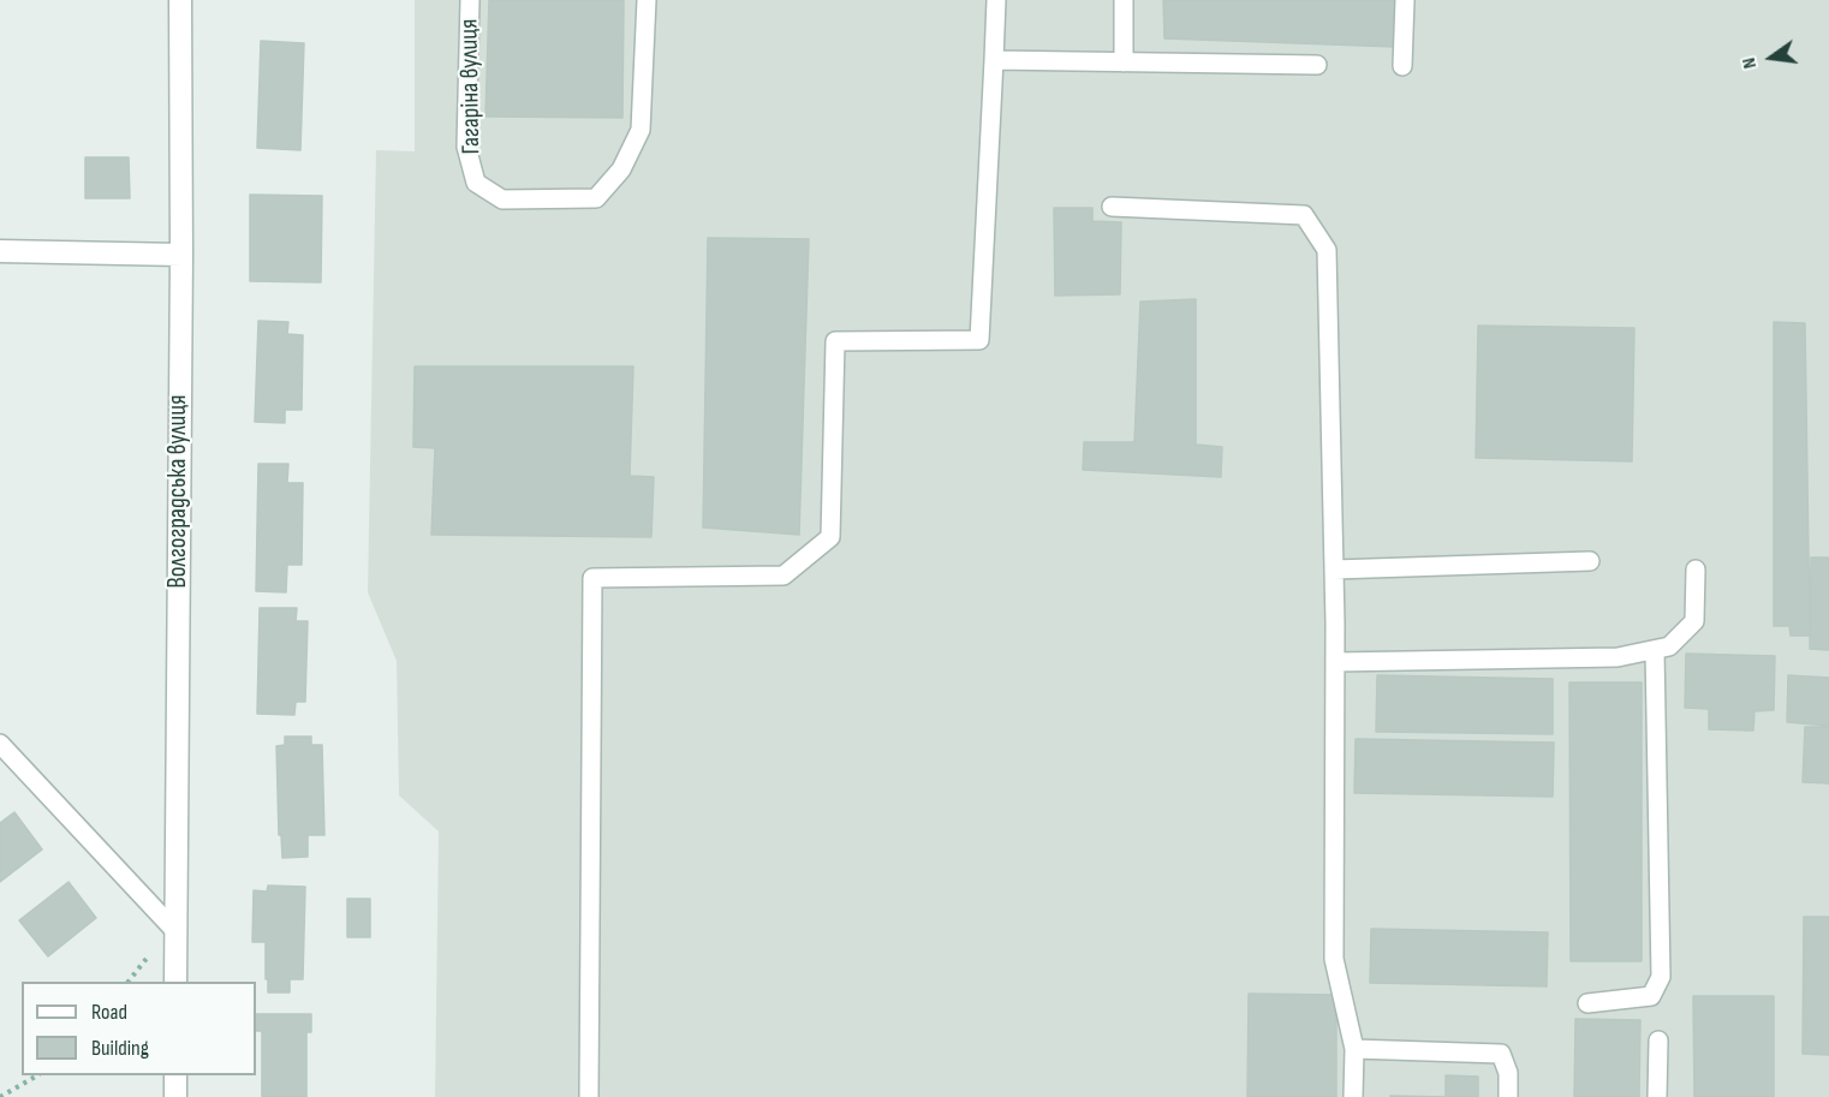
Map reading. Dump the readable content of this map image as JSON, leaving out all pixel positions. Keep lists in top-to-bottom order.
{
  "streets": {
    "street": ["Волгоградська вулиця"],
    "lane": ["Гагаріна вулиця"]
  },
  "legend": ["Road", "Building"],
  "north": "left"
}
